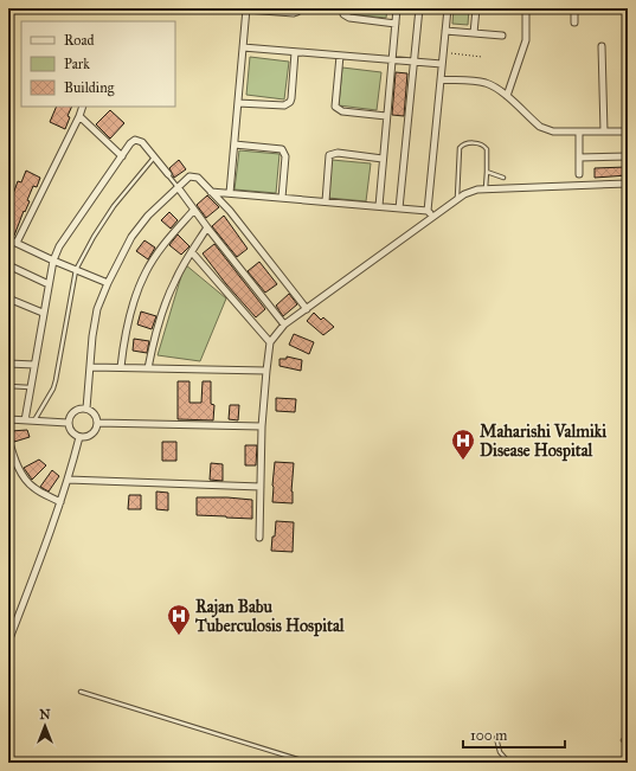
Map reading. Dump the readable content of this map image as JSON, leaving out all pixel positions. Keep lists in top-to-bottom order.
{
  "places": {
    "hospital": ["Maharishi Valmiki Disease Hospital", "Rajan Babu Tuberculosis Hospital"]
  },
  "legend": ["Road", "Park", "Building"],
  "scale_bar": "100 m",
  "north": "top"
}
